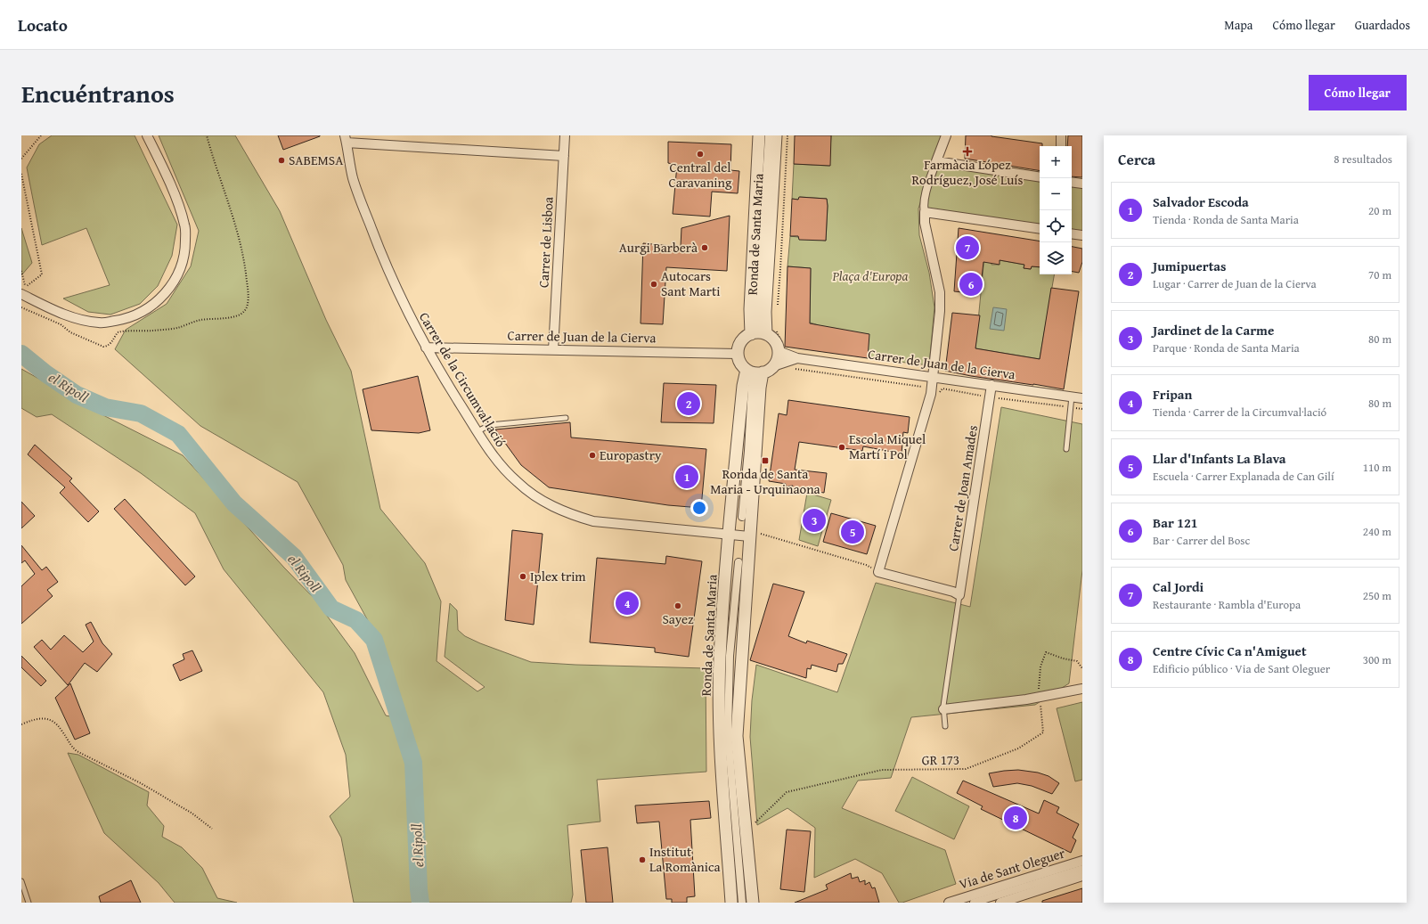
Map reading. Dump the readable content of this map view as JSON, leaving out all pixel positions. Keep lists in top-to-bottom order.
{
  "streets": {
    "street": [
      "Ronda de Santa Maria",
      "Carrer de Lisboa",
      "Carrer de Juan de la Cierva",
      "Carrer de la Circumval·lació",
      "Carrer de Joan Amades",
      "Via de Sant Oleguer"
    ],
    "path": ["GR 173"]
  },
  "crossings": [
    ["Ronda de Santa Maria", "Carrer de Juan de la Cierva"],
    ["Ronda de Santa Maria", "Carrer de la Circumval·lació"],
    ["Carrer de Lisboa", "Carrer de Juan de la Cierva"],
    ["Carrer de Juan de la Cierva", "Carrer de la Circumval·lació"],
    ["Carrer de Juan de la Cierva", "Carrer de Joan Amades"]
  ],
  "water": ["el Ripoll"],
  "parks": ["Plaça d'Europa"],
  "places": {
    "health": ["Farmàcia López Rodríguez, José Luís"],
    "other": [
      "Central del Caravaning",
      "SABEMSA",
      "Aurgi Barberà",
      "Autocars Sant Marti",
      "Escola Miquel Martí i Pol",
      "Europastry",
      "Iplex trim",
      "Sayez",
      "Institut La Romànica"
    ],
    "transit": ["Ronda de Santa Maria - Urquinaona"]
  },
  "page": {
    "header": "Locato",
    "nav": ["Mapa", "Cómo llegar", "Guardados"],
    "title": "Encuéntranos",
    "buttons": "Cómo llegar",
    "heading": ["Cerca", "8 resultados"],
    "map_buttons": ["+", "−"],
    "list": [
      {
        "mark": "1",
        "name": "Salvador Escoda",
        "note": "Tienda · Ronda de Santa Maria",
        "value": "20 m"
      },
      {
        "mark": "2",
        "name": "Jumipuertas",
        "note": "Lugar · Carrer de Juan de la Cierva",
        "value": "70 m"
      },
      {
        "mark": "3",
        "name": "Jardinet de la Carme",
        "note": "Parque · Ronda de Santa Maria",
        "value": "80 m"
      },
      {
        "mark": "4",
        "name": "Fripan",
        "note": "Tienda · Carrer de la Circumval·lació",
        "value": "80 m"
      },
      {
        "mark": "5",
        "name": "Llar d'Infants La Blava",
        "note": "Escuela · Carrer Explanada de Can Gilí",
        "value": "110 m"
      },
      {
        "mark": "6",
        "name": "Bar 121",
        "note": "Bar · Carrer del Bosc",
        "value": "240 m"
      },
      {
        "mark": "7",
        "name": "Cal Jordi",
        "note": "Restaurante · Rambla d'Europa",
        "value": "250 m"
      },
      {
        "mark": "8",
        "name": "Centre Cívic Ca n'Amiguet",
        "note": "Edificio público · Via de Sant Oleguer",
        "value": "300 m"
      }
    ],
    "pins": [
      "7",
      "6",
      "2",
      "1",
      "3",
      "5",
      "4",
      "8"
    ]
  }
}
